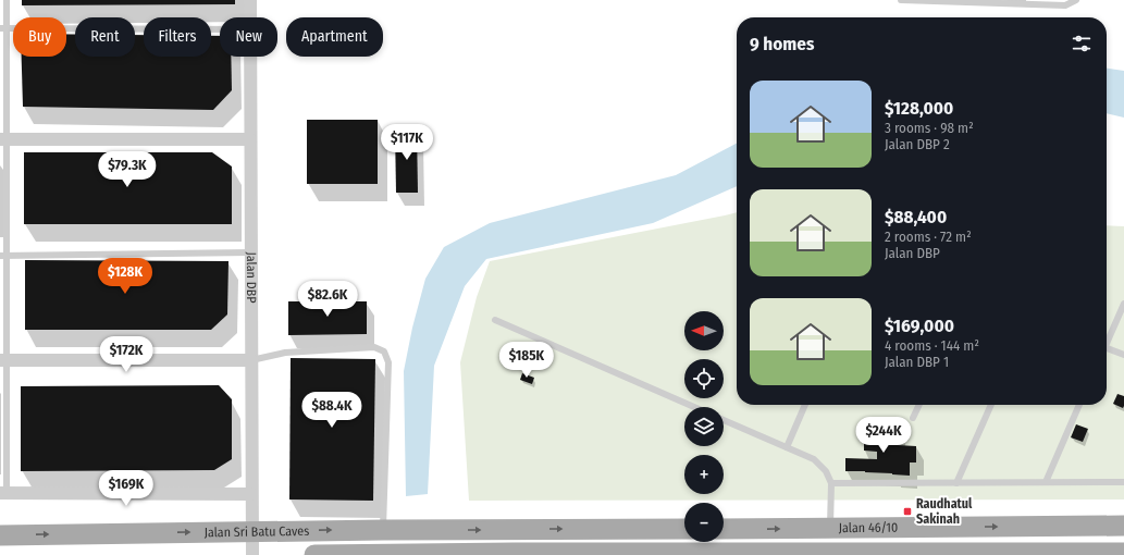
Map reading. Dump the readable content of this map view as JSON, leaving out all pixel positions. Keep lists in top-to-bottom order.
{
  "streets": {
    "main road": ["Jalan 46/10", "Jalan Sri Batu Caves"],
    "street": ["Jalan DBP"]
  },
  "crossings": [
    ["Jalan DBP", "Jalan Sri Batu Caves"],
    ["Jalan 46/10", "Jalan Sri Batu Caves"]
  ],
  "one_way": ["Jalan Sri Batu Caves"],
  "places": {
    "transit": ["Raudhatul Sakinah"]
  },
  "north": "left",
  "page": {
    "chip": [
      "Buy",
      "Rent",
      "Filters",
      "New",
      "Apartment"
    ],
    "heading": "9 homes",
    "list": [
      {
        "name": "$128,000",
        "note": "3 rooms · 98 m² · Jalan DBP 2"
      },
      {
        "name": "$88,400",
        "note": "2 rooms · 72 m² · Jalan DBP"
      },
      {
        "name": "$169,000",
        "note": "4 rooms · 144 m² · Jalan DBP 1"
      }
    ],
    "price": [
      "$117K",
      "$79.3K",
      "$128K",
      "$82.6K",
      "$172K",
      "$185K",
      "$88.4K",
      "$244K",
      "$169K"
    ],
    "map_buttons": ["+", "−"]
  }
}
